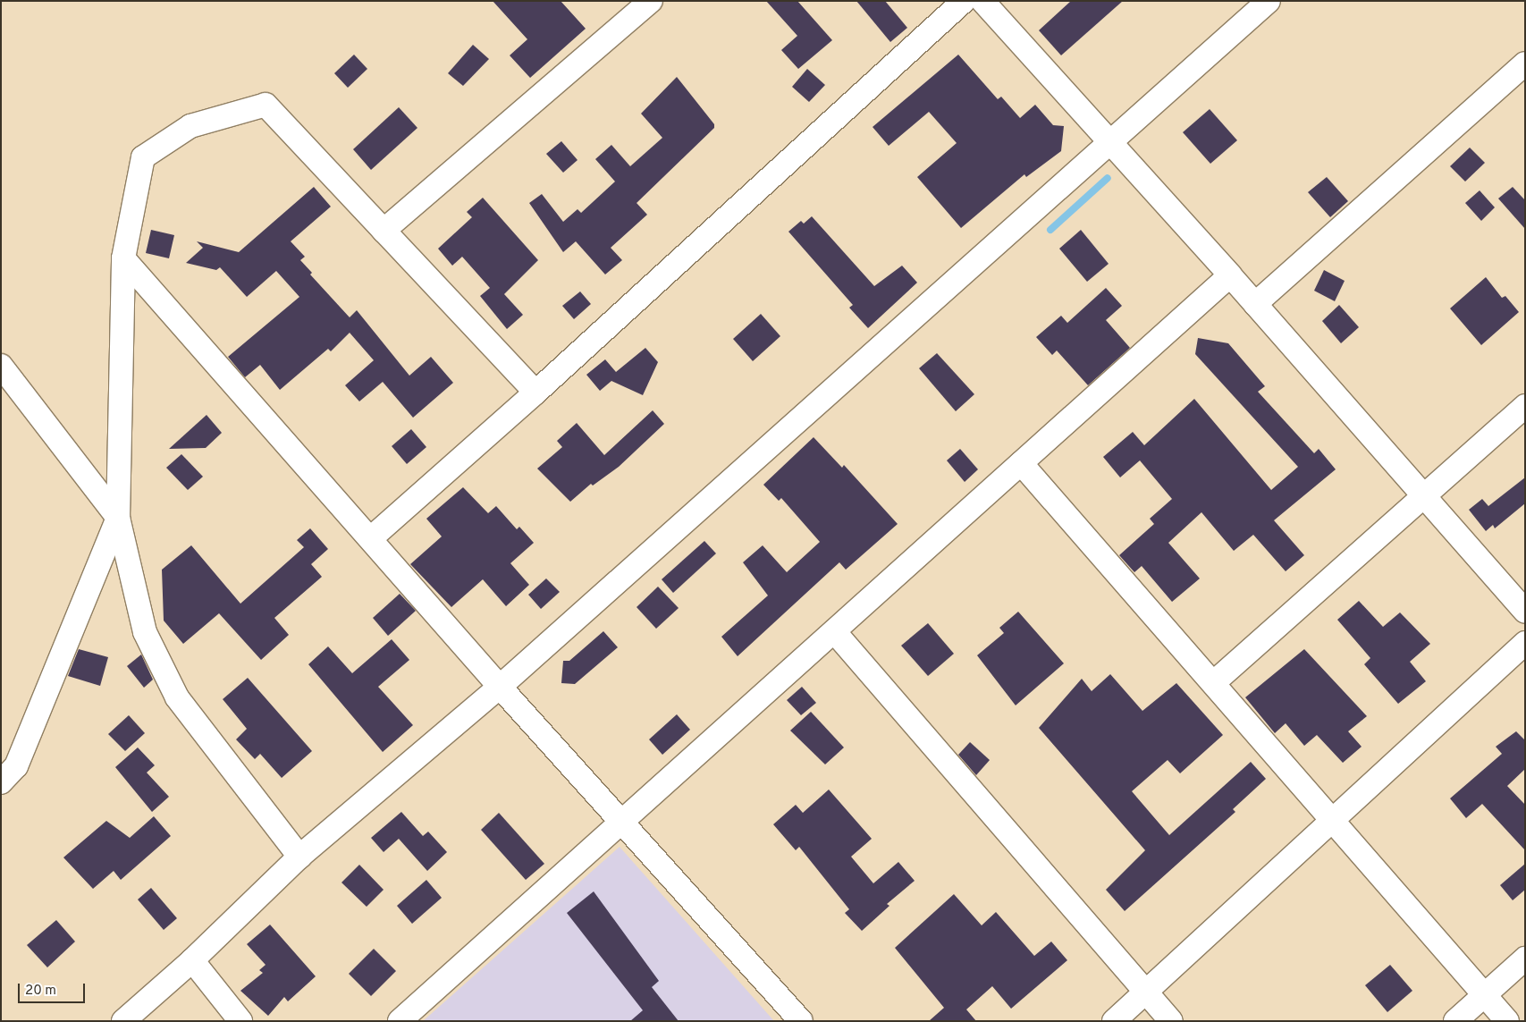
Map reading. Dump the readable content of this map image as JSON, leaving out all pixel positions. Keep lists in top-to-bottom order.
{
  "scale_bar": "20 m"
}
